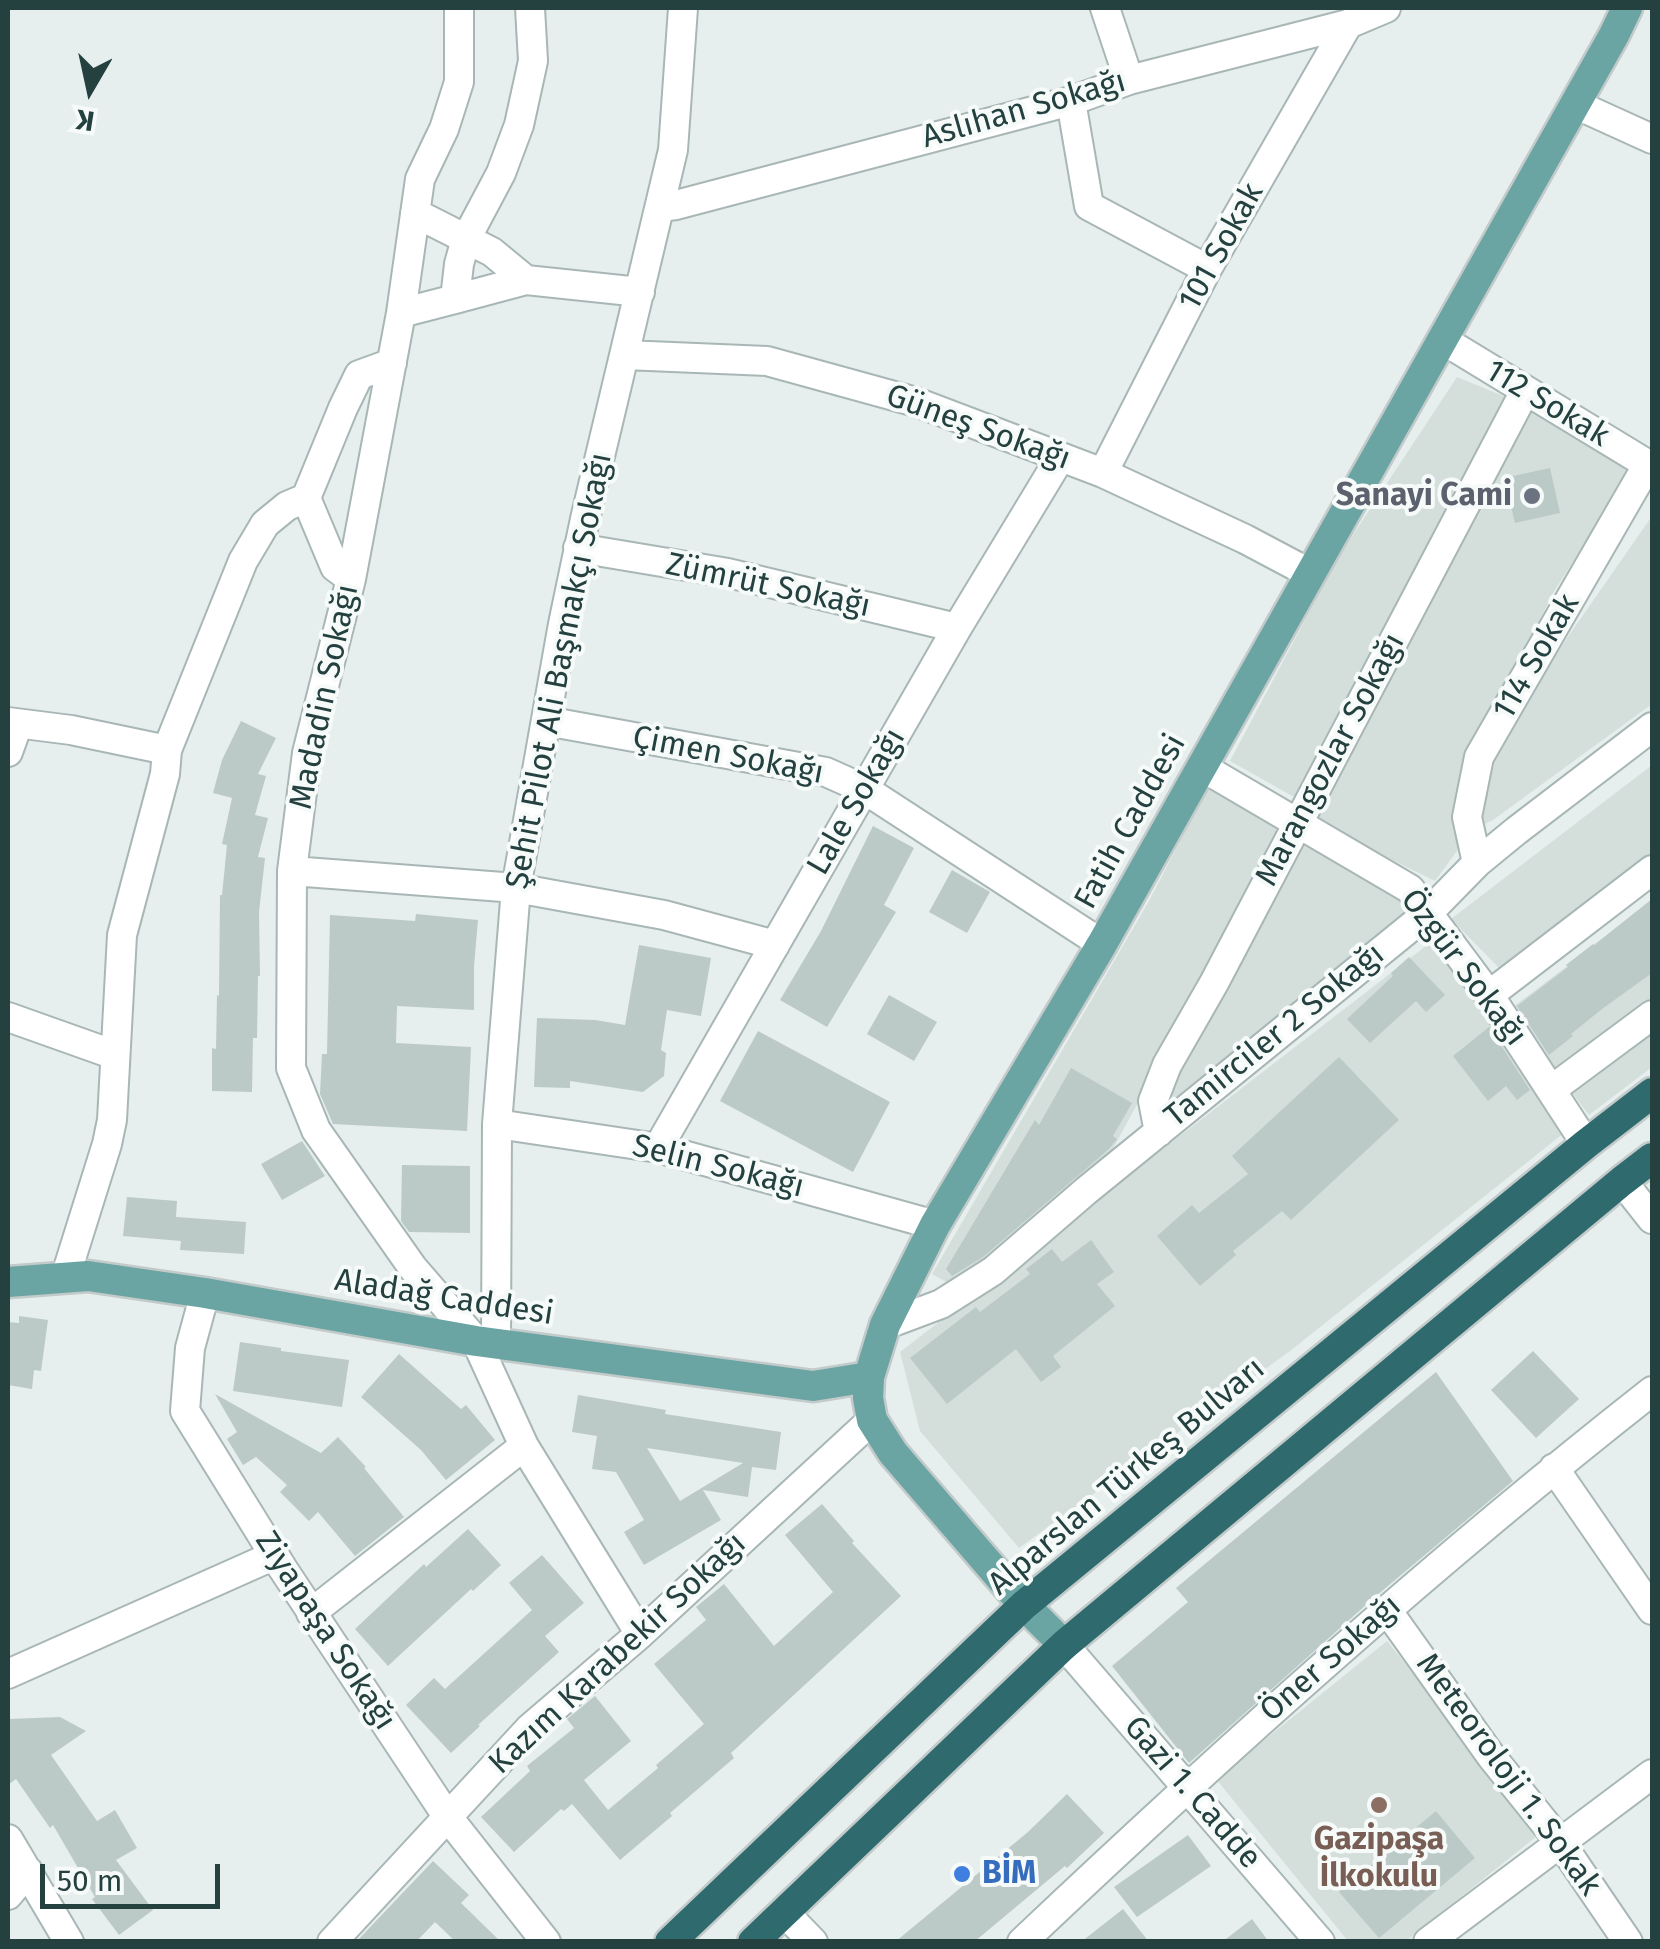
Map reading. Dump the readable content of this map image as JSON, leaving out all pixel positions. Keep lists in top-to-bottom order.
{
  "streets": {
    "highway": ["Alparslan Türkeş Bulvarı"],
    "main road": ["Fatih Caddesi", "Aladağ Caddesi"],
    "street": [
      "Aslıhan Sokağı",
      "101 Sokak",
      "112 Sokak",
      "Güneş Sokağı",
      "Zümrüt Sokağı",
      "114 Sokak",
      "Şehit Pilot Ali Başmakçı Sokağı",
      "Madadin Sokağı",
      "Çimen Sokağı",
      "Marangozlar Sokağı",
      "Lale Sokağı",
      "Özgür Sokağı",
      "Tamirciler 2 Sokağı",
      "Selin Sokağı",
      "Ziyapaşa Sokağı",
      "Kazım Karabekir Sokağı",
      "Öner Sokağı",
      "Meteoroloji 1. Sokak",
      "Gazi 1. Cadde"
    ]
  },
  "crossings": [
    ["Aslıhan Sokağı", "101 Sokak"],
    ["Aslıhan Sokağı", "Şehit Pilot Ali Başmakçı Sokağı"],
    ["101 Sokak", "Güneş Sokağı"],
    ["112 Sokak", "114 Sokak"],
    ["112 Sokak", "Marangozlar Sokağı"],
    ["112 Sokak", "Fatih Caddesi"],
    ["Güneş Sokağı", "Şehit Pilot Ali Başmakçı Sokağı"],
    ["Güneş Sokağı", "Lale Sokağı"],
    ["Güneş Sokağı", "Fatih Caddesi"],
    ["Zümrüt Sokağı", "Şehit Pilot Ali Başmakçı Sokağı"],
    ["Zümrüt Sokağı", "Lale Sokağı"],
    ["114 Sokak", "Tamirciler 2 Sokağı"],
    ["Şehit Pilot Ali Başmakçı Sokağı", "Madadin Sokağı"],
    ["Şehit Pilot Ali Başmakçı Sokağı", "Çimen Sokağı"],
    ["Şehit Pilot Ali Başmakçı Sokağı", "Selin Sokağı"],
    ["Şehit Pilot Ali Başmakçı Sokağı", "Aladağ Caddesi"],
    ["Şehit Pilot Ali Başmakçı Sokağı", "Kazım Karabekir Sokağı"],
    ["Madadin Sokağı", "Aladağ Caddesi"],
    ["Çimen Sokağı", "Lale Sokağı"],
    ["Çimen Sokağı", "Fatih Caddesi"],
    ["Marangozlar Sokağı", "Özgür Sokağı"],
    ["Marangozlar Sokağı", "Tamirciler 2 Sokağı"],
    ["Lale Sokağı", "Selin Sokağı"],
    ["Fatih Caddesi", "Özgür Sokağı"],
    ["Fatih Caddesi", "Tamirciler 2 Sokağı"],
    ["Fatih Caddesi", "Selin Sokağı"],
    ["Fatih Caddesi", "Aladağ Caddesi"],
    ["Fatih Caddesi", "Kazım Karabekir Sokağı"],
    ["Özgür Sokağı", "Tamirciler 2 Sokağı"],
    ["Özgür Sokağı", "Alparslan Türkeş Bulvarı"],
    ["Aladağ Caddesi", "Ziyapaşa Sokağı"],
    ["Ziyapaşa Sokağı", "Kazım Karabekir Sokağı"],
    ["Öner Sokağı", "Meteoroloji 1. Sokak"],
    ["Öner Sokağı", "Gazi 1. Cadde"]
  ],
  "places": ["Sanayi Cami", "Gazipaşa İlkokulu", "BİM"],
  "scale_bar": "50 m",
  "north": "bottom"
}
